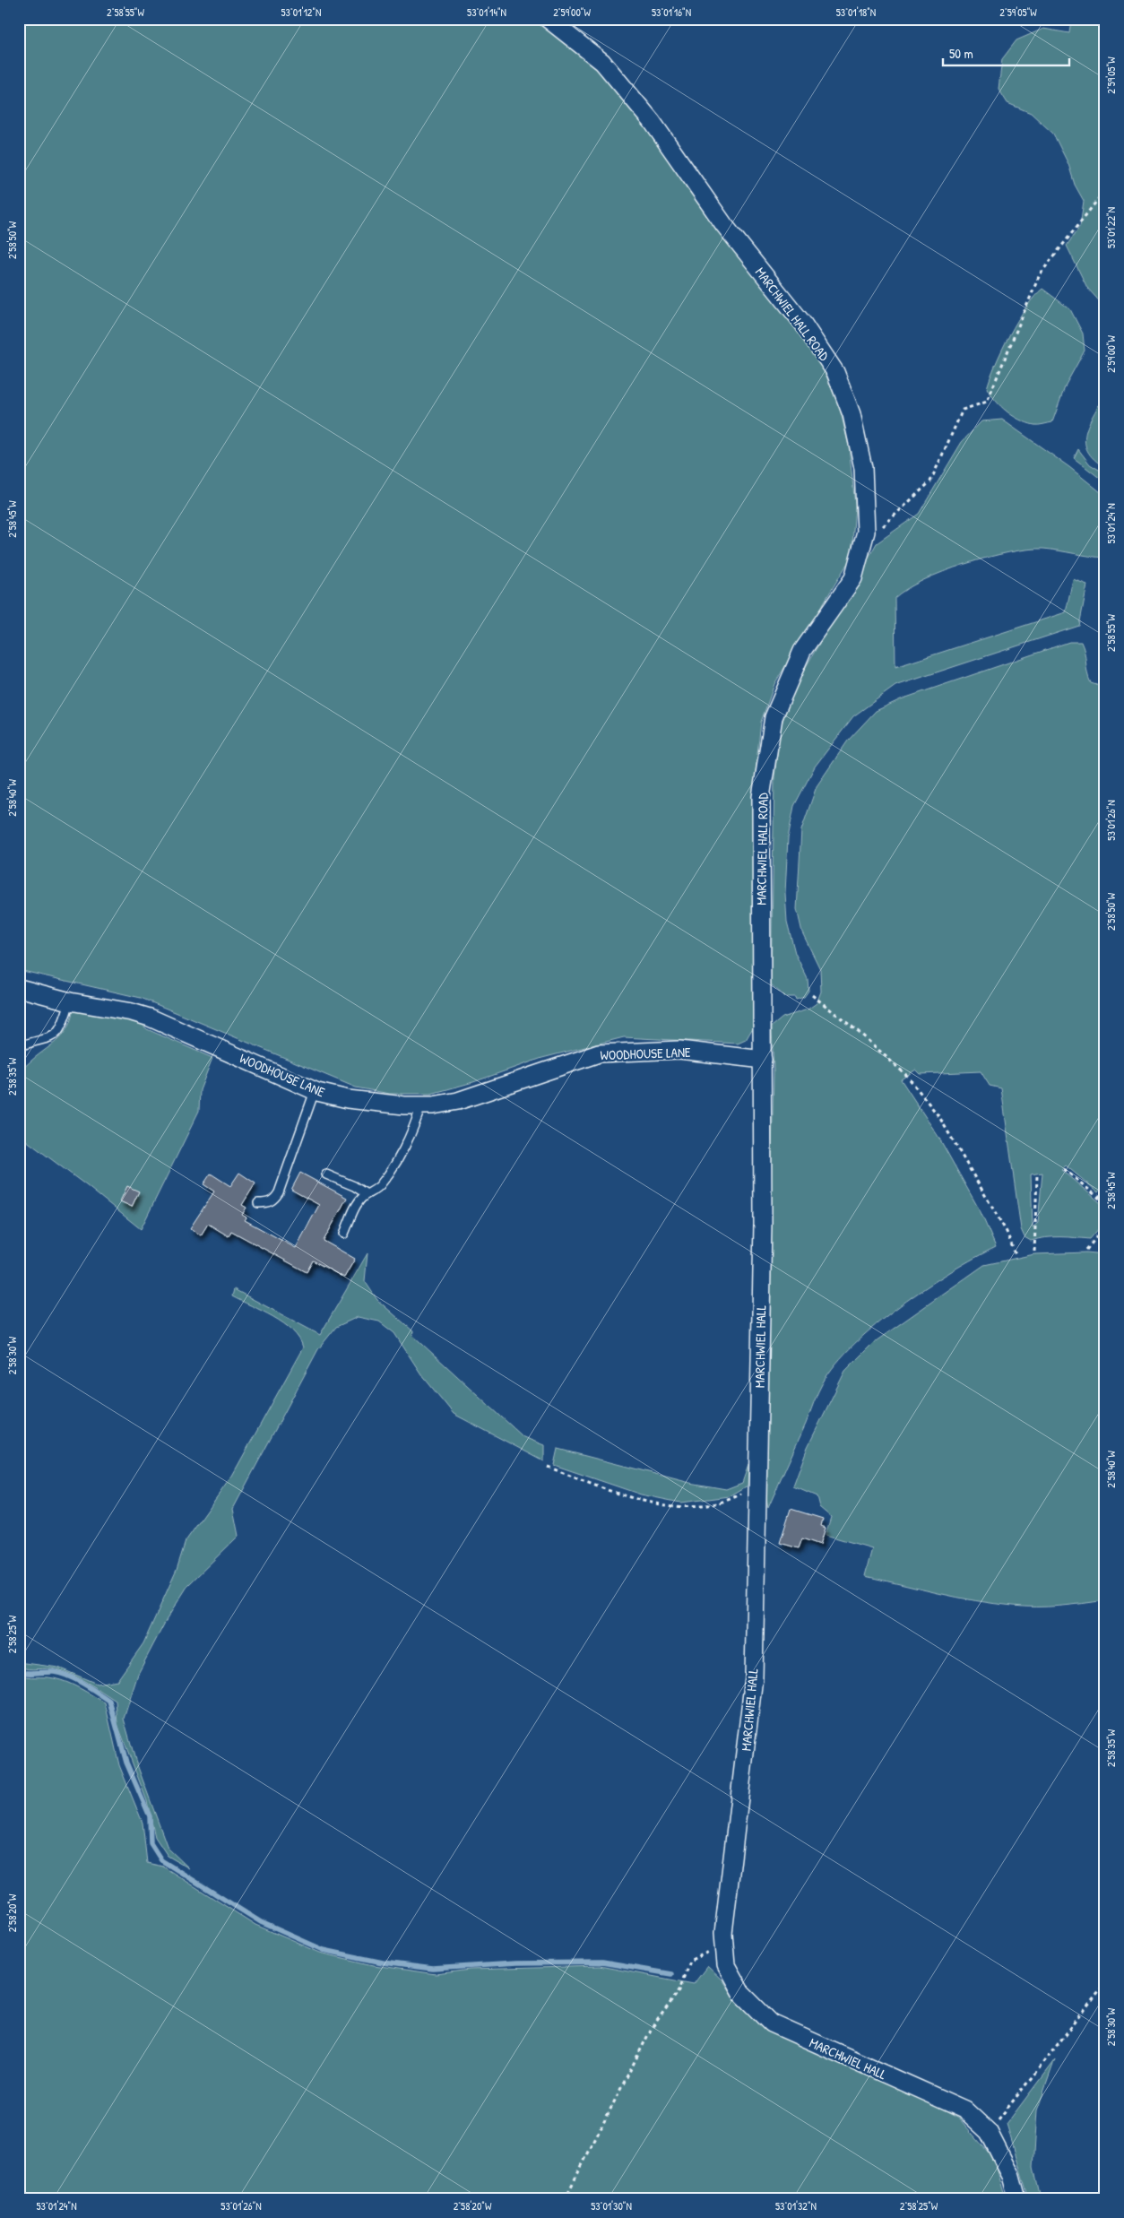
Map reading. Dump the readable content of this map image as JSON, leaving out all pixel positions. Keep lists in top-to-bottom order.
{
  "streets": {
    "street": ["MARCHWIEL HALL ROAD", "WOODHOUSE LANE", "MARCHWIEL HALL"]
  },
  "crossings": [
    ["MARCHWIEL HALL ROAD", "WOODHOUSE LANE"],
    ["MARCHWIEL HALL ROAD", "MARCHWIEL HALL"],
    ["WOODHOUSE LANE", "MARCHWIEL HALL"]
  ],
  "scale_bar": "50 m",
  "coordinates": [
    "2°58'55\"W",
    "53°01'12\"N",
    "53°01'14\"N",
    "2°59'00\"W",
    "53°01'16\"N",
    "53°01'18\"N",
    "2°59'05\"W",
    "53°01'22\"N",
    "2°58'50\"W",
    "2°58'45\"W",
    "53°01'24\"N",
    "2°58'40\"W",
    "53°01'26\"N",
    "2°58'35\"W",
    "2°58'30\"W",
    "2°58'25\"W",
    "2°58'20\"W",
    "53°01'30\"N",
    "53°01'32\"N"
  ]
}
